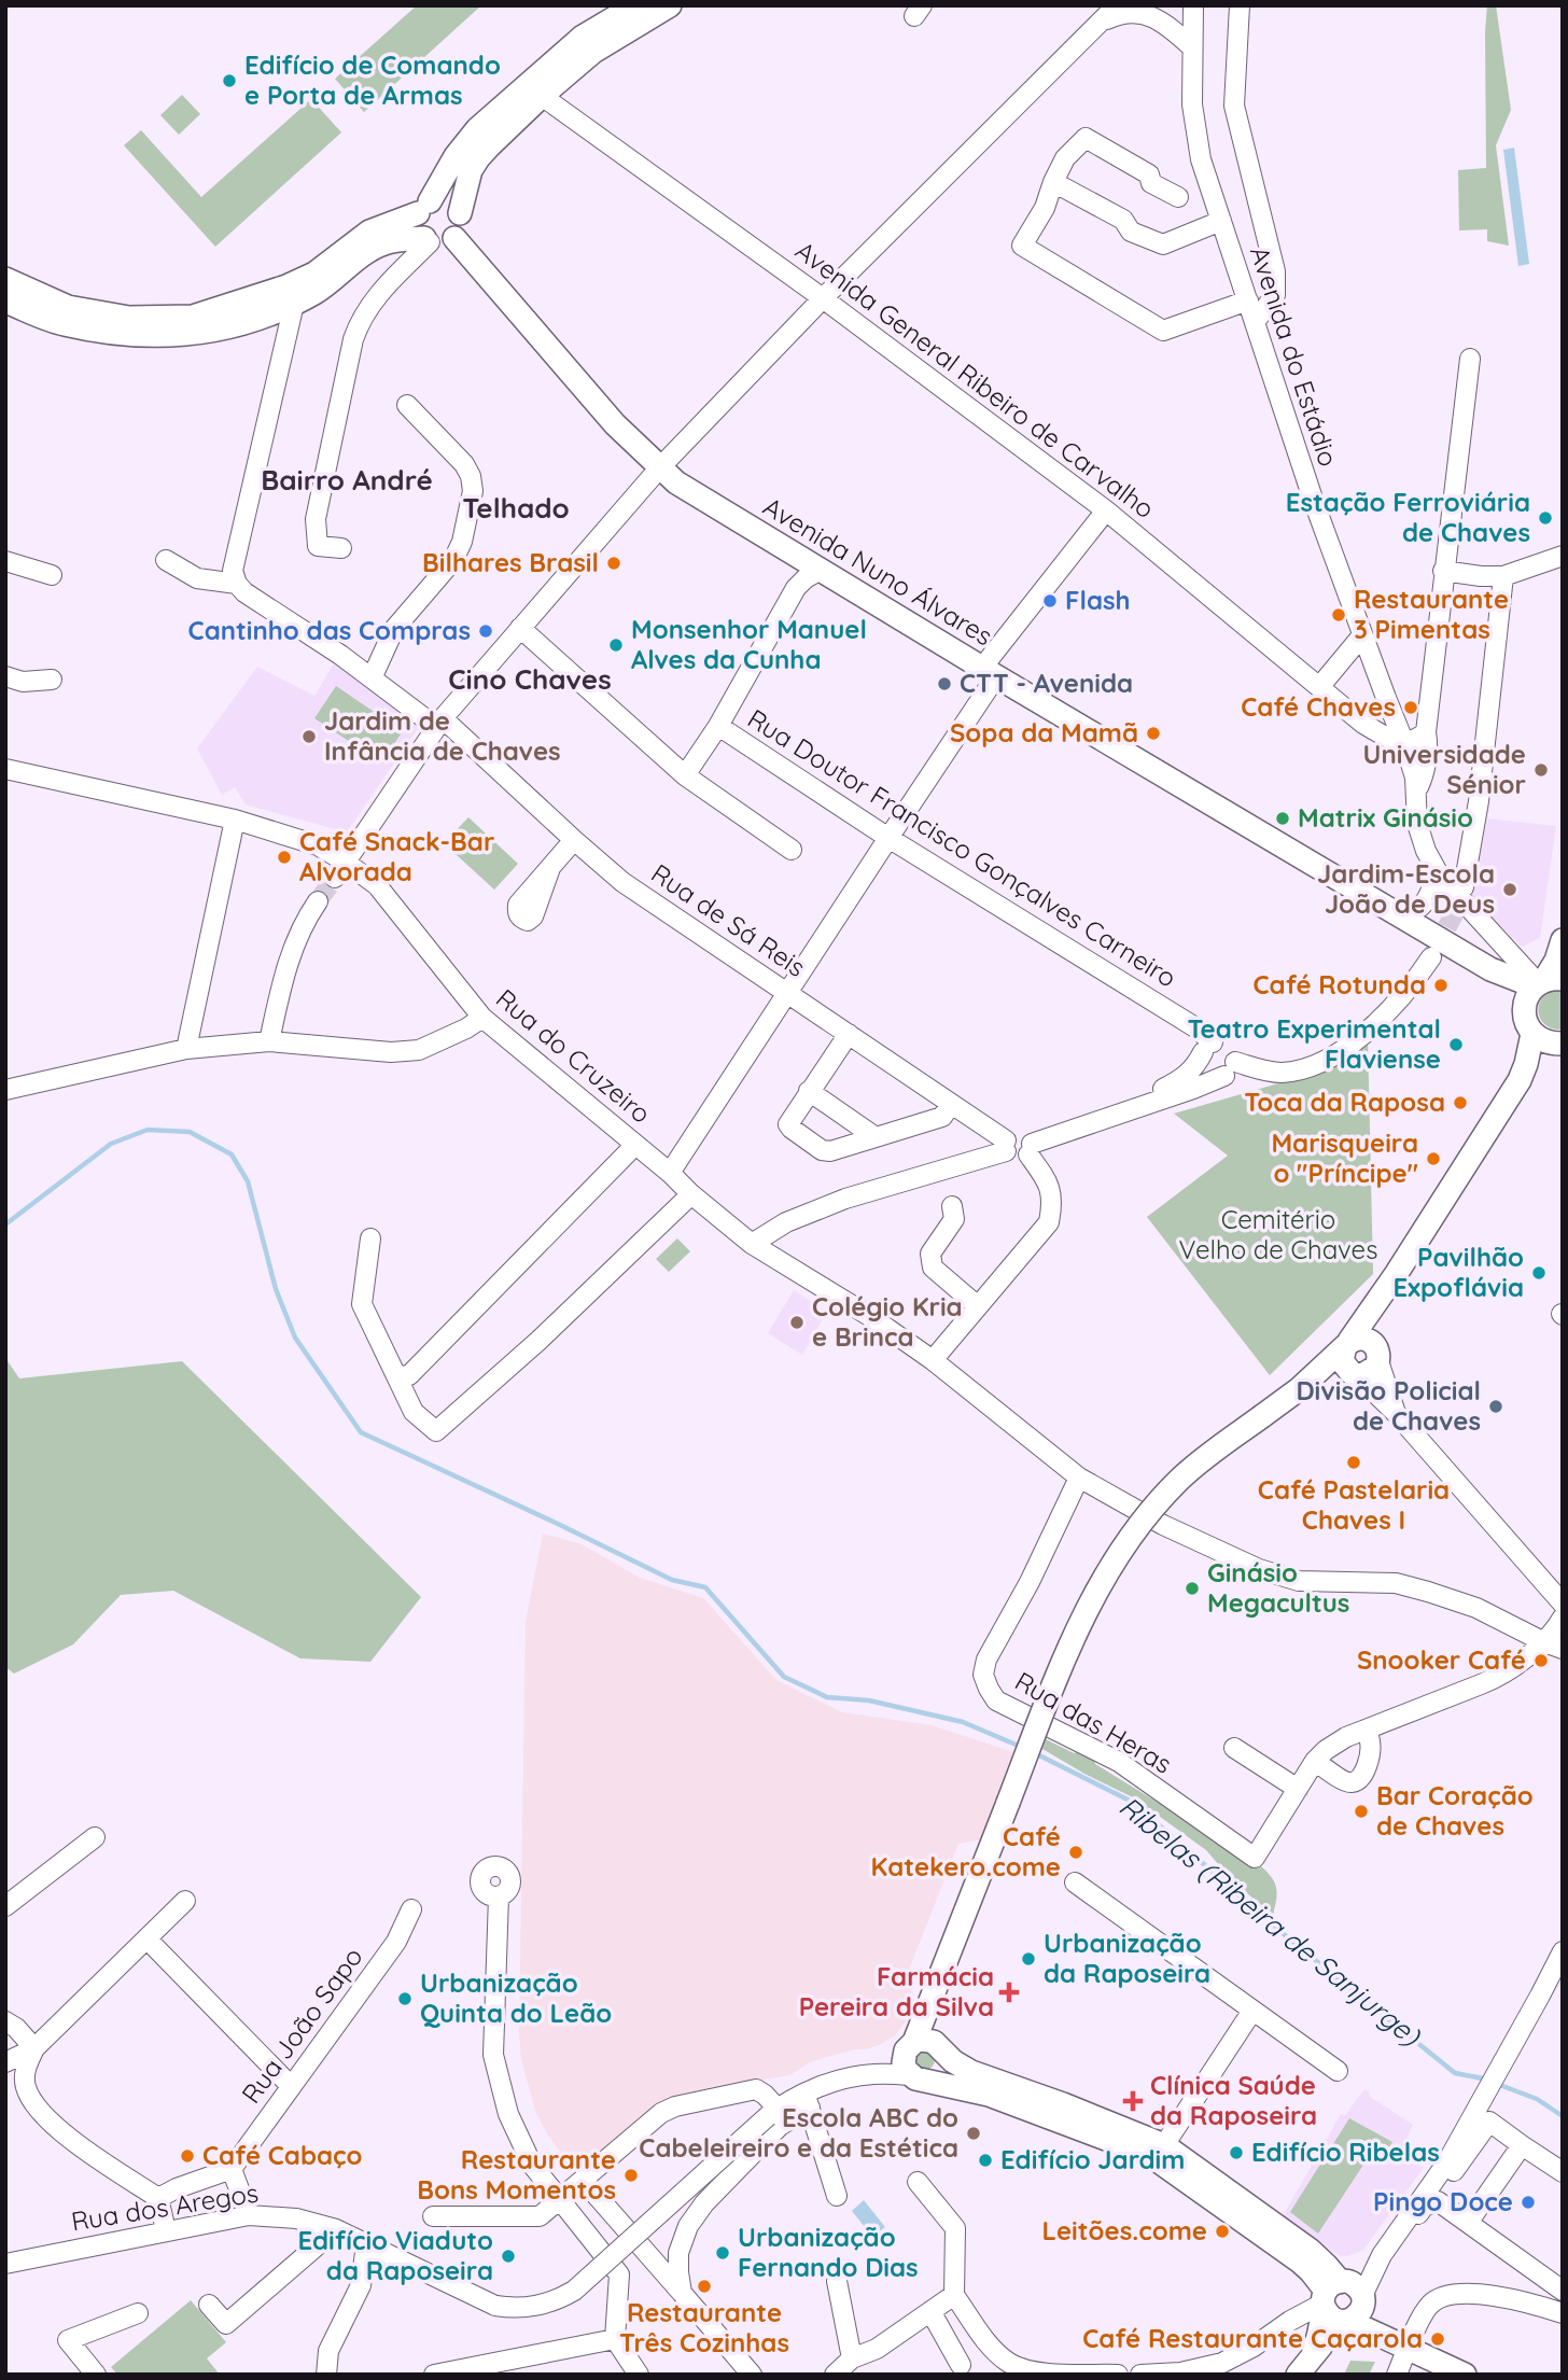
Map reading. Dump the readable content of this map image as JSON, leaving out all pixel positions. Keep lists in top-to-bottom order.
{
  "streets": {
    "main road": ["Avenida Nuno Álvares"],
    "street": [
      "Avenida do Estádio",
      "Avenida General Ribeiro de Carvalho",
      "Rua Doutor Francisco Gonçalves Carneiro",
      "Rua de Sá Reis",
      "Rua do Cruzeiro",
      "Rua das Heras",
      "Rua João Sapo",
      "Rua dos Aregos"
    ]
  },
  "crossings": [
    ["Avenida do Estádio", "Avenida General Ribeiro de Carvalho"],
    ["Avenida do Estádio", "Avenida Nuno Álvares"],
    ["Rua do Cruzeiro", "Rua das Heras"]
  ],
  "districts": ["Bairro André", "Telhado", "Cino Chaves"],
  "water": ["Ribelas (Ribeira de Sanjurge)"],
  "parks": ["Cemitério Velho de Chaves"],
  "places": {
    "other": [
      "Edifício de Comando e Porta de Armas",
      "Estação Ferroviária de Chaves",
      "Bilhares Brasil",
      "Flash",
      "Restaurante 3 Pimentas",
      "Cantinho das Compras",
      "Monsenhor Manuel Alves da Cunha",
      "CTT - Avenida",
      "Café Chaves",
      "Sopa da Mamã",
      "Jardim de Infância de Chaves",
      "Universidade Sénior",
      "Matrix Ginásio",
      "Café Snack-Bar Alvorada",
      "Jardim-Escola João de Deus",
      "Café Rotunda",
      "Teatro Experimental Flaviense",
      "Toca da Raposa",
      "Marisqueira o \"Príncipe\"",
      "Pavilhão Expoflávia",
      "Colégio Kria e Brinca",
      "Divisão Policial de Chaves",
      "Café Pastelaria Chaves I",
      "Ginásio Megacultus",
      "Snooker Café",
      "Bar Coração de Chaves",
      "Café Katekero.come",
      "Urbanização da Raposeira",
      "Urbanização Quinta do Leão",
      "Escola ABC do Cabeleireiro e da Estética",
      "Edifício Ribelas",
      "Café Cabaço",
      "Edifício Jardim",
      "Restaurante Bons Momentos",
      "Pingo Doce",
      "Leitões.come",
      "Urbanização Fernando Dias",
      "Edifício Viaduto da Raposeira",
      "Restaurante Três Cozinhas",
      "Café Restaurante Caçarola"
    ],
    "health": ["Farmácia Pereira da Silva", "Clínica Saúde da Raposeira"]
  }
}
